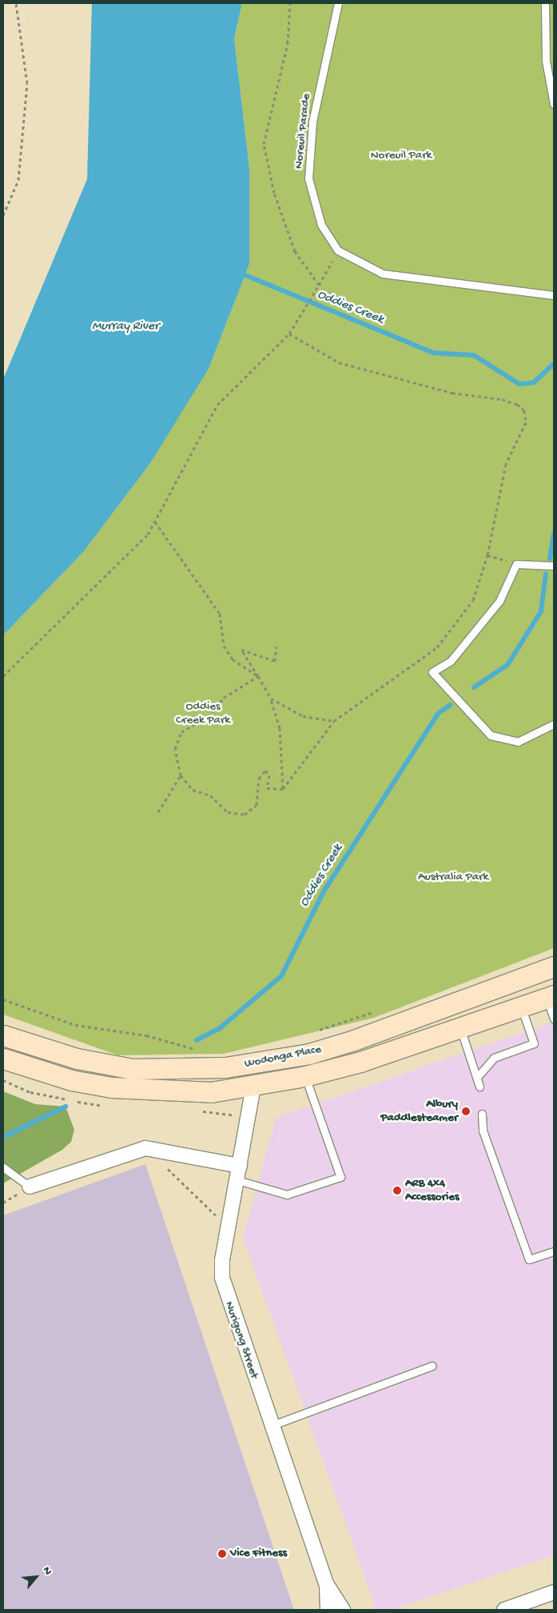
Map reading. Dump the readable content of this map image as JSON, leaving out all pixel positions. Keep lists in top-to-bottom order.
{
  "streets": {
    "main road": ["Wodonga Place"],
    "street": ["Nurigong Street"],
    "lane": ["Noreuil Parade"]
  },
  "crossings": [
    ["Wodonga Place", "Nurigong Street"]
  ],
  "water": ["Oddies Creek", "Murray River"],
  "parks": ["Noreuil Park", "Oddies Creek Park", "Australia Park"],
  "places": ["Albury Paddlesteamer", "ARB 4x4 Accessories", "Vice Fitness"],
  "north": "top right"
}
